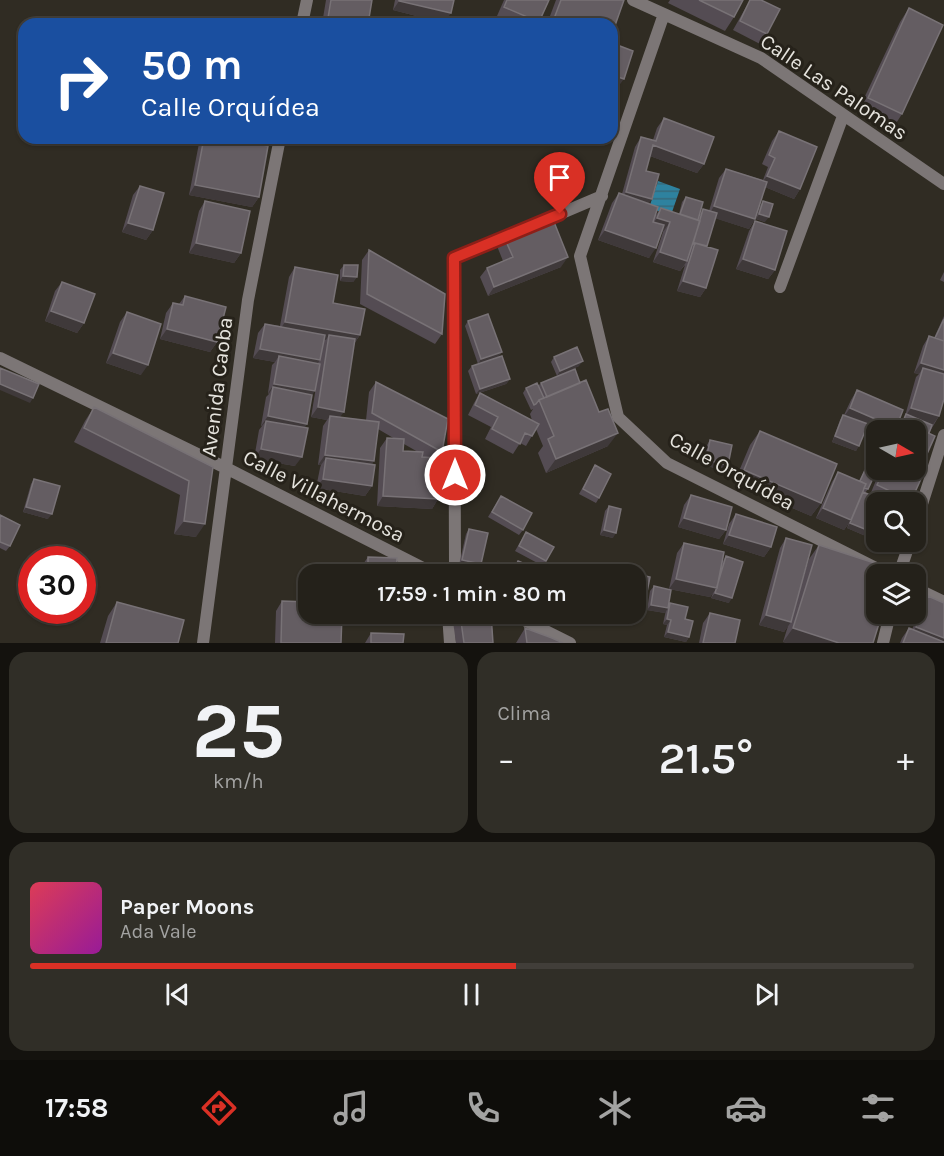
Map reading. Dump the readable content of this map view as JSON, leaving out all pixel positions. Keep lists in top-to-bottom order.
{
  "streets": {
    "street": [
      "Calle Las Palomas",
      "Avenida Caoba",
      "Calle Orquídea",
      "Calle Villahermosa"
    ]
  },
  "crossings": [
    ["Avenida Caoba", "Calle Villahermosa"]
  ],
  "north": "right",
  "page": {
    "turn": ["50 m", "Calle Orquídea"],
    "limit": "30",
    "trip": "17:59 · 1 min · 80 m",
    "tile": [
      ["25", "km/h"],
      "Clima"
    ],
    "heat": ["−", "21.5°", "+"],
    "song": ["Paper Moons", "Ada Vale"],
    "tabs": "17:58"
  }
}
